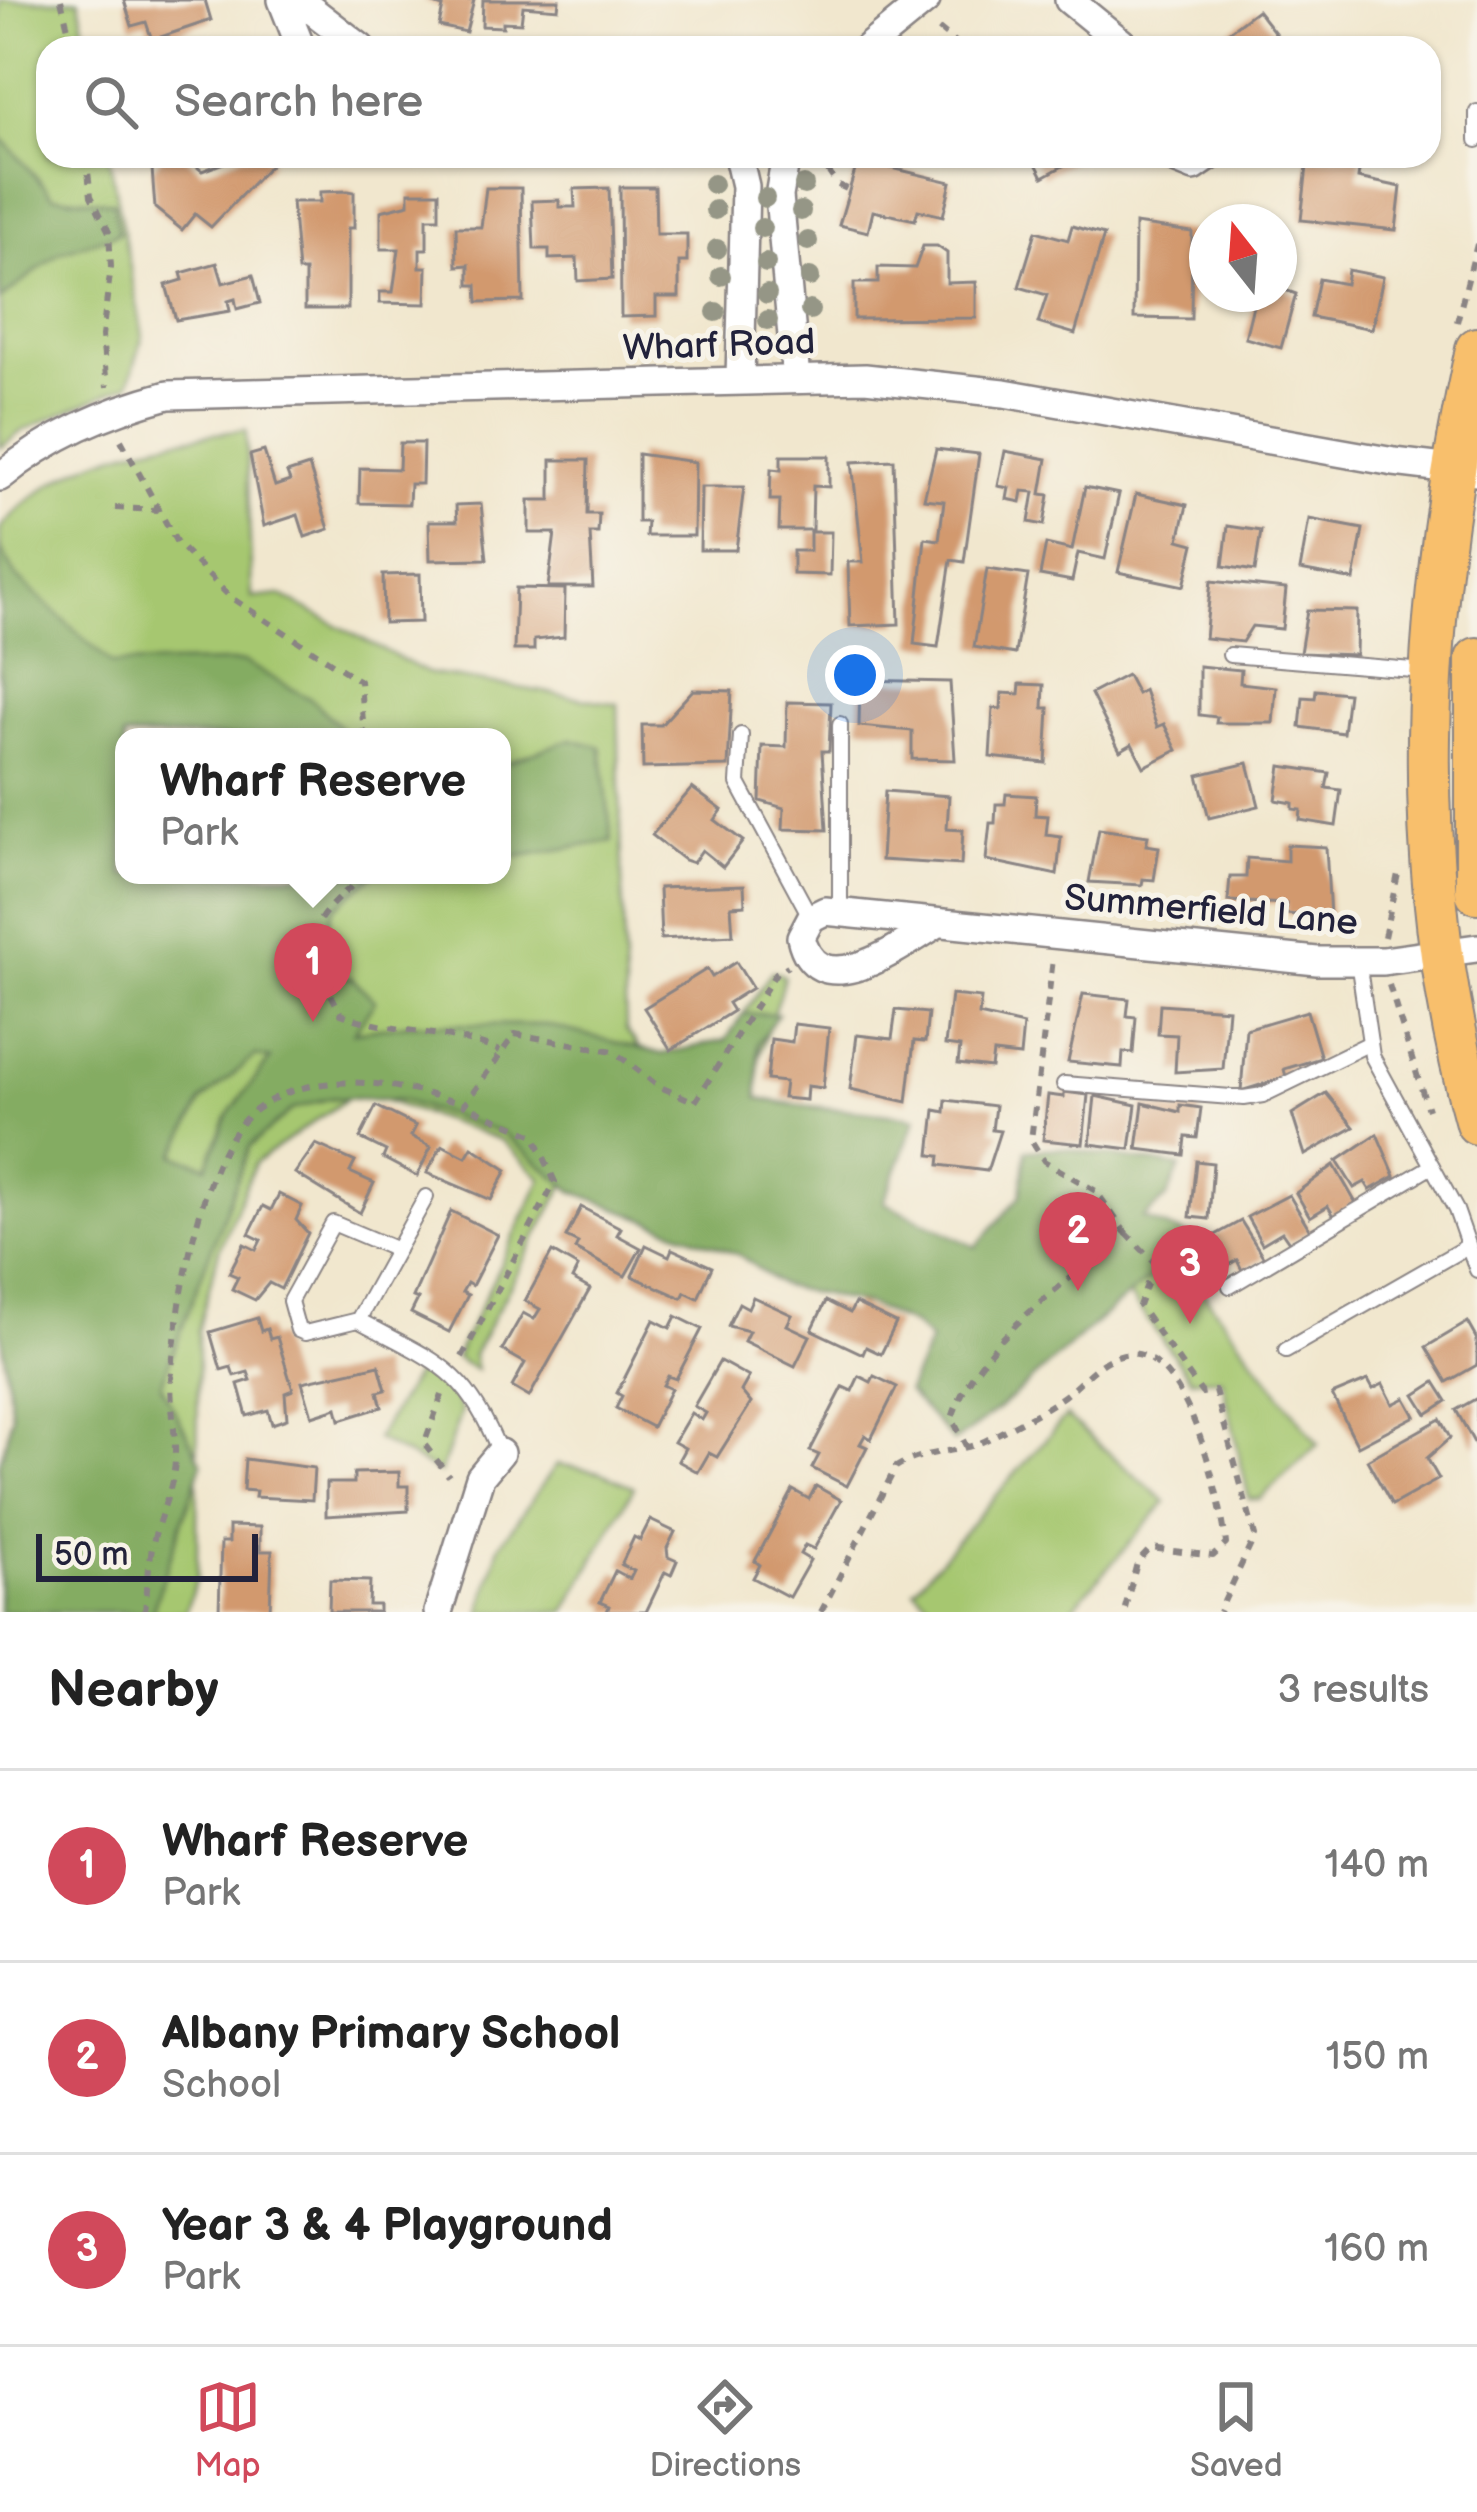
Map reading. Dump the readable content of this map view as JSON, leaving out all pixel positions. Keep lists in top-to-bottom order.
{
  "streets": {
    "street": ["Wharf Road", "Summerfield Lane"]
  },
  "scale_bar": "50 m",
  "north": "top",
  "page": {
    "search": "Search here",
    "popup": ["Wharf Reserve", "Park"],
    "pins": ["1", "2", "3"],
    "scale": "50 m",
    "heading": ["Nearby", "3 results"],
    "list": [
      {
        "mark": "1",
        "name": "Wharf Reserve",
        "note": "Park",
        "value": "140 m"
      },
      {
        "mark": "2",
        "name": "Albany Primary School",
        "note": "School",
        "value": "150 m"
      },
      {
        "mark": "3",
        "name": "Year 3 & 4 Playground",
        "note": "Park",
        "value": "160 m"
      }
    ],
    "nav": ["Map", "Directions", "Saved"]
  }
}
